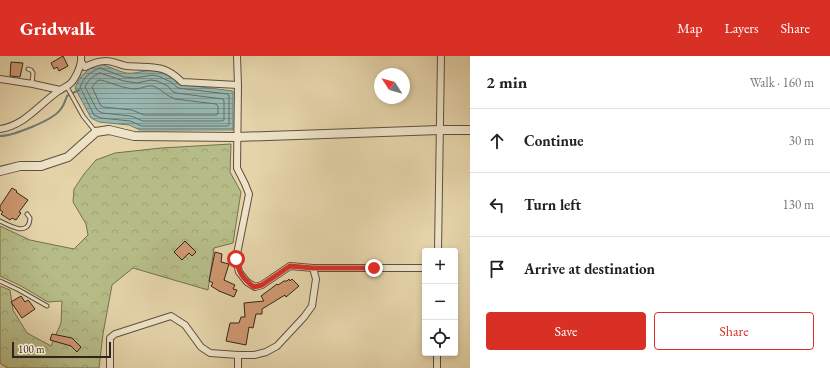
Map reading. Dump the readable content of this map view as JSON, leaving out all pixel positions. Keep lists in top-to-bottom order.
{
  "scale_bar": "100 m",
  "north": "top left",
  "page": {
    "header": "Gridwalk",
    "nav": ["Map", "Layers", "Share"],
    "heading": ["2 min", "Walk · 160 m"],
    "list": [
      ["Continue", "30 m"],
      ["Turn left", "130 m"],
      "Arrive at destination"
    ],
    "map_buttons": ["+", "−"],
    "buttons": ["Save", "Share"],
    "scale": "100 m"
  }
}
